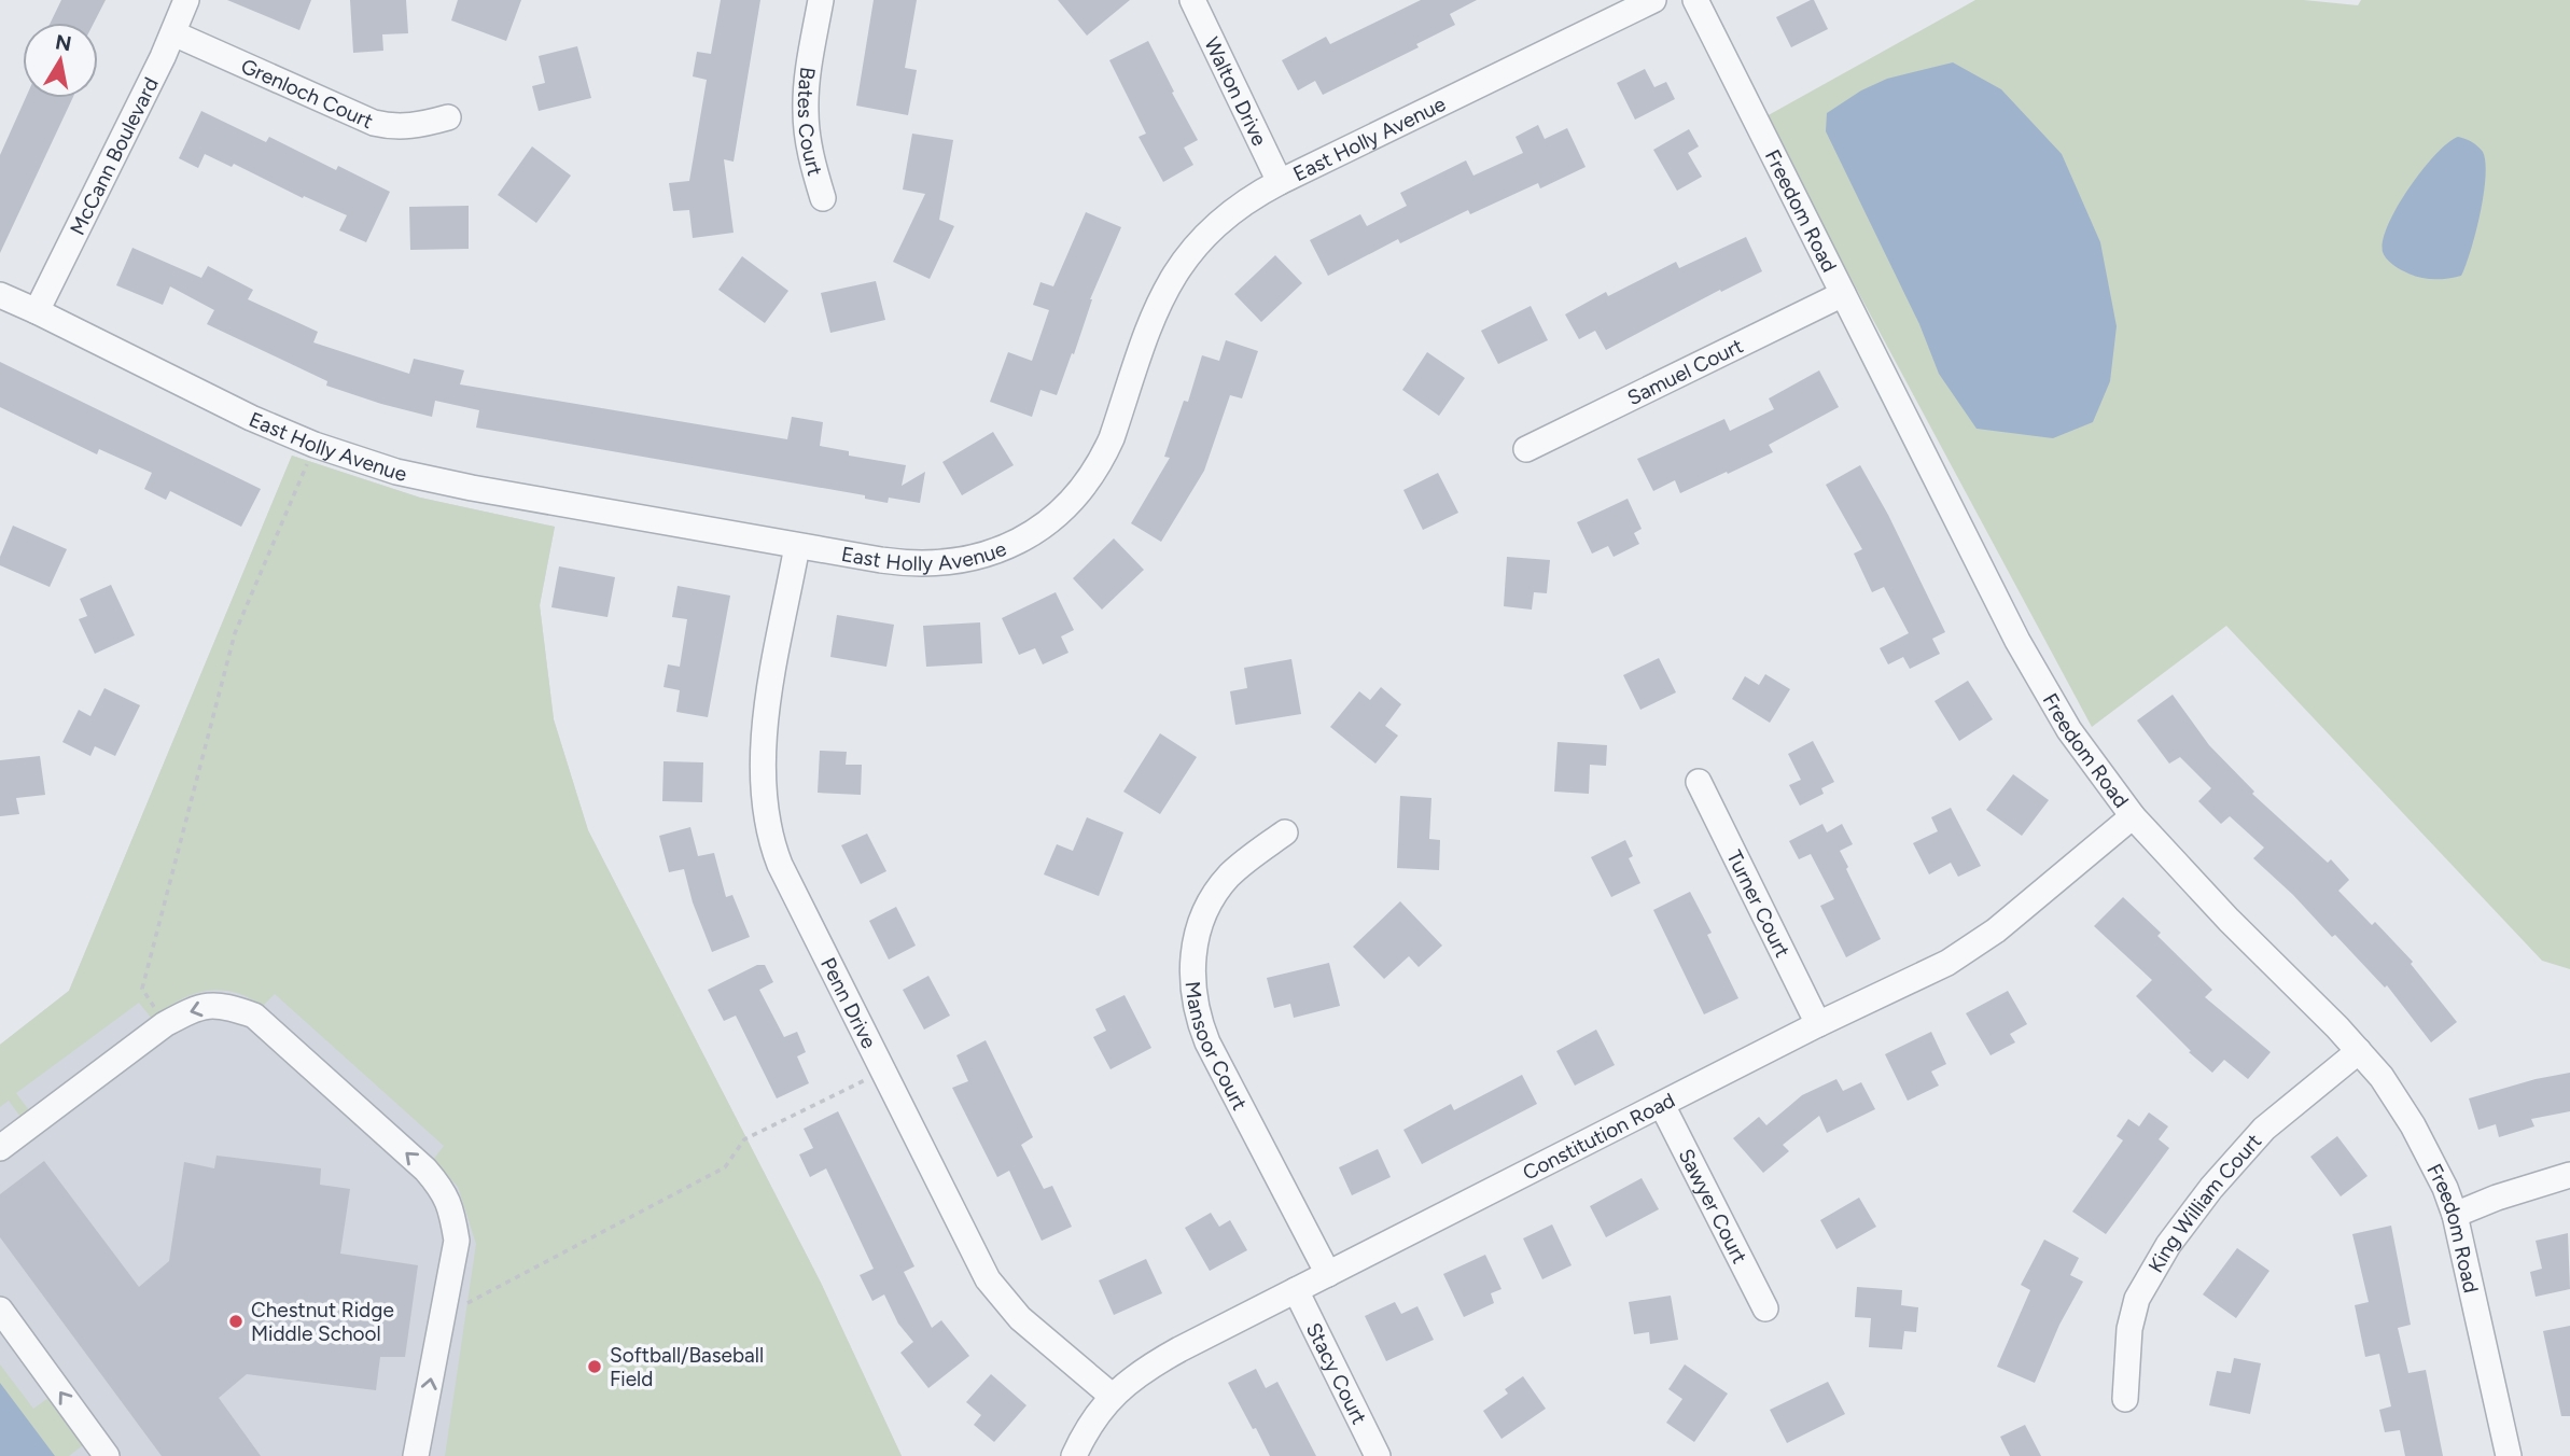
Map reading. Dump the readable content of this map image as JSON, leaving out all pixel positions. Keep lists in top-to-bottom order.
{
  "streets": {
    "street": [
      "Walton Drive",
      "Grenloch Court",
      "Bates Court",
      "East Holly Avenue",
      "McCann Boulevard",
      "Freedom Road",
      "Samuel Court",
      "Turner Court",
      "Penn Drive",
      "Mansoor Court",
      "Constitution Road",
      "King William Court",
      "Sawyer Court",
      "Stacy Court"
    ]
  },
  "crossings": [
    ["Walton Drive", "East Holly Avenue"],
    ["Grenloch Court", "McCann Boulevard"],
    ["East Holly Avenue", "McCann Boulevard"],
    ["East Holly Avenue", "Penn Drive"],
    ["Freedom Road", "Samuel Court"],
    ["Freedom Road", "Constitution Road"],
    ["Freedom Road", "King William Court"],
    ["Turner Court", "Constitution Road"],
    ["Penn Drive", "Constitution Road"],
    ["Mansoor Court", "Constitution Road"],
    ["Constitution Road", "Sawyer Court"],
    ["Constitution Road", "Stacy Court"]
  ],
  "places": ["Chestnut Ridge Middle School", "Softball/Baseball Field"],
  "north": "top"
}
